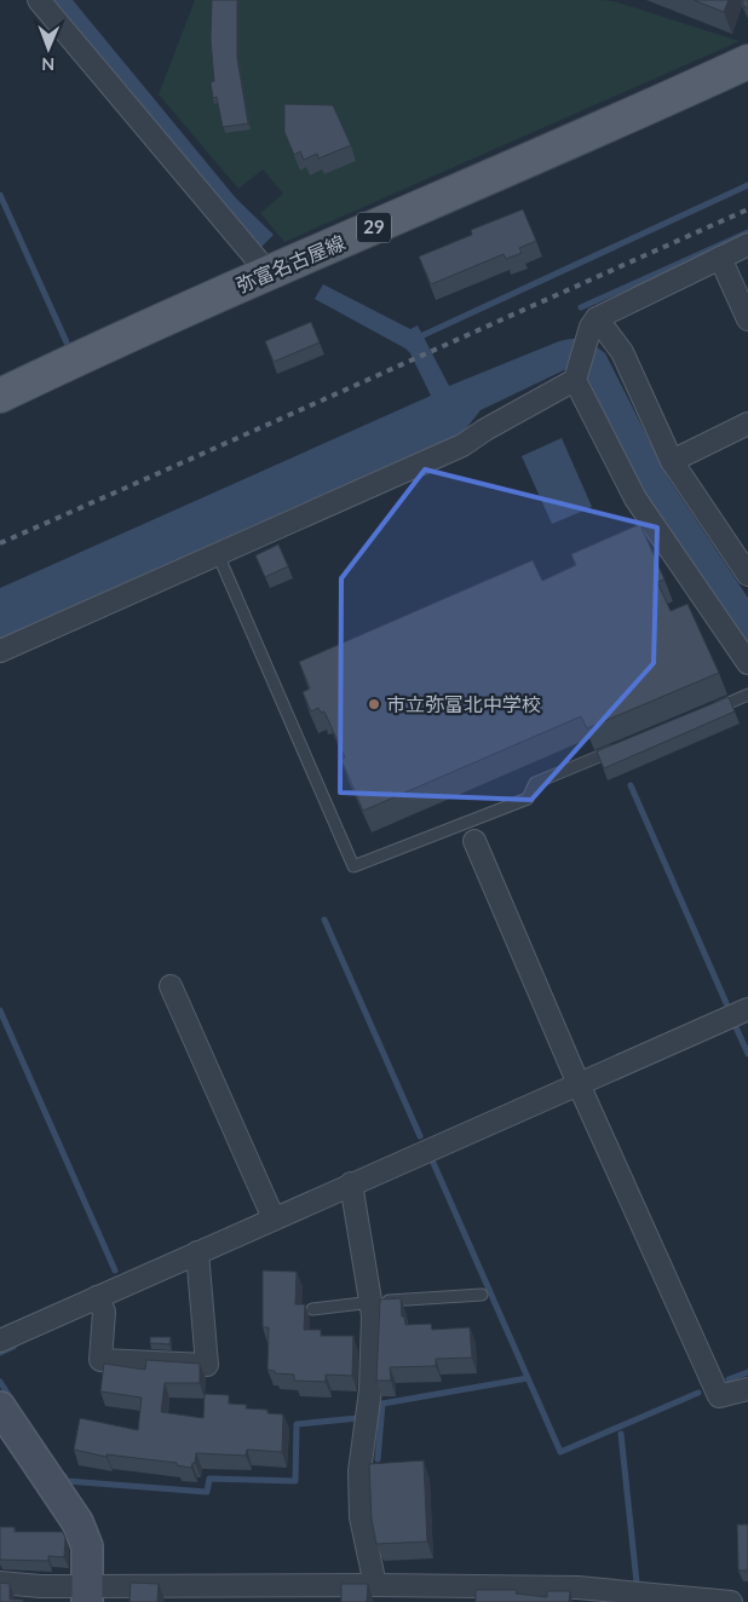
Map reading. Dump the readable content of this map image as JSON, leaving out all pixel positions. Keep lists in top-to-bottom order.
{
  "streets": {
    "main road": ["29", "弥富名古屋線"]
  },
  "places": ["市立弥富北中学校"],
  "north": "bottom"
}
